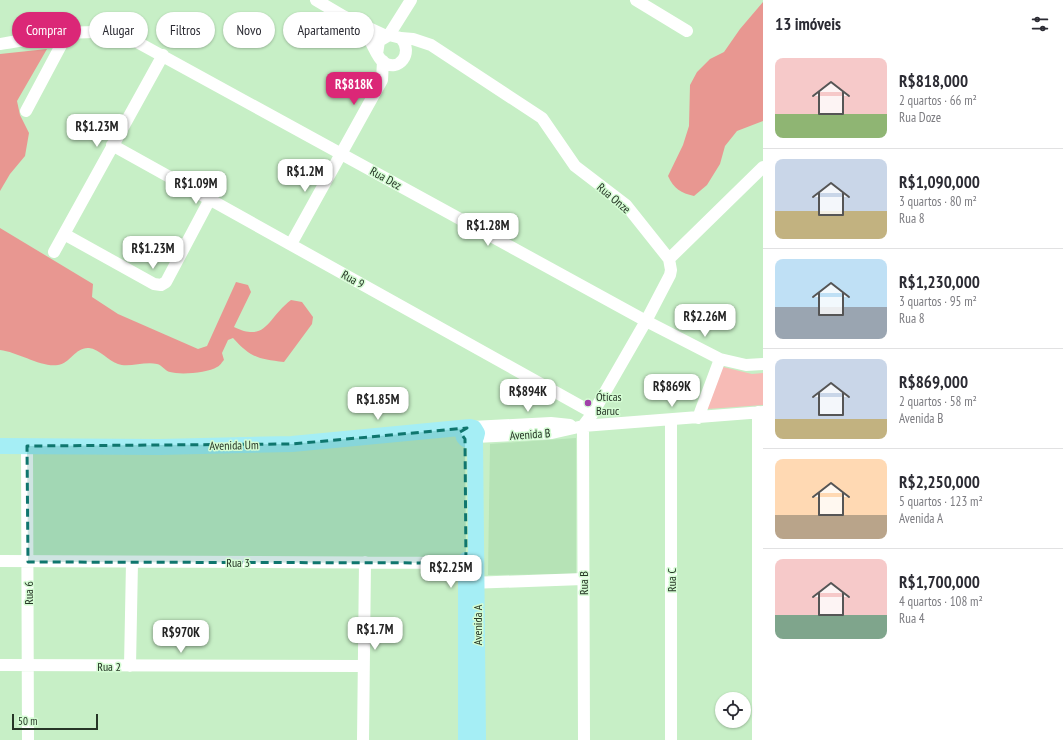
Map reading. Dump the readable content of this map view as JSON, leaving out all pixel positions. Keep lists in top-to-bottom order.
{
  "streets": {
    "main road": ["Avenida Um", "Avenida A"],
    "street": [
      "Rua Dez",
      "Rua Onze",
      "Rua 9",
      "Avenida B",
      "Rua 3",
      "Rua C",
      "Rua B",
      "Rua 6",
      "Rua 2"
    ]
  },
  "crossings": [
    ["Avenida B", "Avenida Um"],
    ["Avenida B", "Rua C"],
    ["Avenida B", "Rua B"],
    ["Avenida B", "Avenida A"],
    ["Avenida Um", "Rua 6"],
    ["Avenida Um", "Avenida A"],
    ["Rua 3", "Rua 6"],
    ["Rua 3", "Avenida A"],
    ["Rua 6", "Rua 2"]
  ],
  "places": ["Óticas Baruc"],
  "scale_bar": "50 m",
  "page": {
    "heading": "13 imóveis",
    "chip": [
      "Comprar",
      "Alugar",
      "Filtros",
      "Novo",
      "Apartamento"
    ],
    "list": [
      {
        "name": "R$818,000",
        "note": "2 quartos · 66 m² · Rua Doze"
      },
      {
        "name": "R$1,090,000",
        "note": "3 quartos · 80 m² · Rua 8"
      },
      {
        "name": "R$1,230,000",
        "note": "3 quartos · 95 m² · Rua 8"
      },
      {
        "name": "R$869,000",
        "note": "2 quartos · 58 m² · Avenida B"
      },
      {
        "name": "R$2,250,000",
        "note": "5 quartos · 123 m² · Avenida A"
      },
      {
        "name": "R$1,700,000",
        "note": "4 quartos · 108 m² · Rua 4"
      }
    ],
    "price": [
      "R$818K",
      "R$1.23M",
      "R$1.2M",
      "R$1.09M",
      "R$1.28M",
      "R$1.23M",
      "R$2.26M",
      "R$869K",
      "R$894K",
      "R$1.85M",
      "R$2.25M",
      "R$1.7M",
      "R$970K"
    ],
    "scale": "50 m"
  }
}
